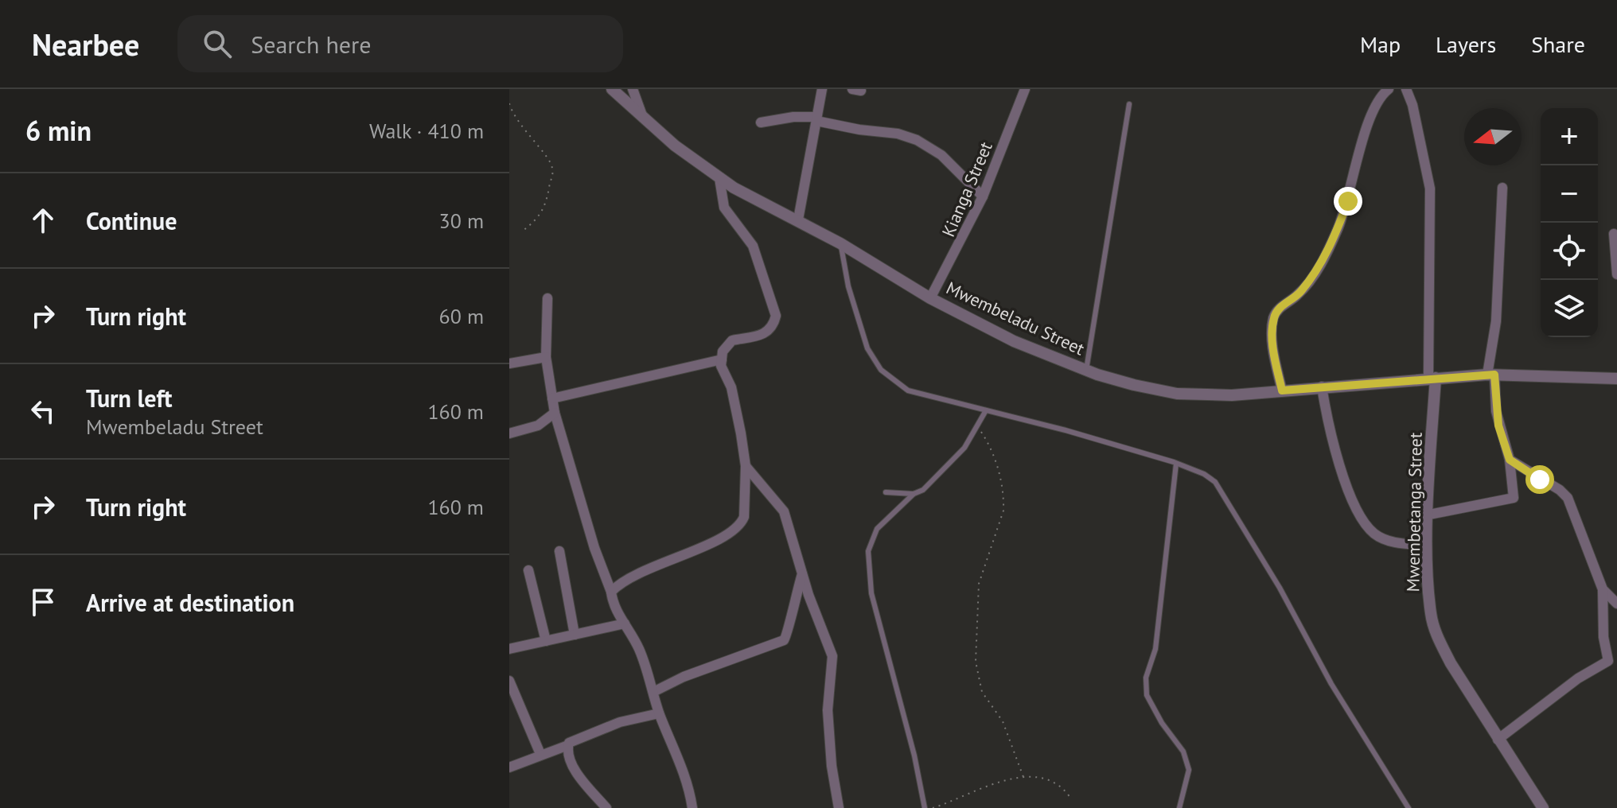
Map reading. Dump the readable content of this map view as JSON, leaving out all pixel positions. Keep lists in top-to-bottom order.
{
  "streets": {
    "street": ["Kianga Street", "Mwembeladu Street", "Mwembetanga Street"]
  },
  "crossings": [
    ["Kianga Street", "Mwembeladu Street"],
    ["Mwembeladu Street", "Mwembetanga Street"]
  ],
  "north": "left",
  "page": {
    "header": "Nearbee",
    "search": "Search here",
    "nav": ["Map", "Layers", "Share"],
    "heading": ["6 min", "Walk · 410 m"],
    "map_buttons": ["+", "−"],
    "list": [
      ["Continue", "30 m"],
      ["Turn right", "60 m"],
      ["Turn left", "Mwembeladu Street", "160 m"],
      ["Turn right", "160 m"],
      "Arrive at destination"
    ]
  }
}
